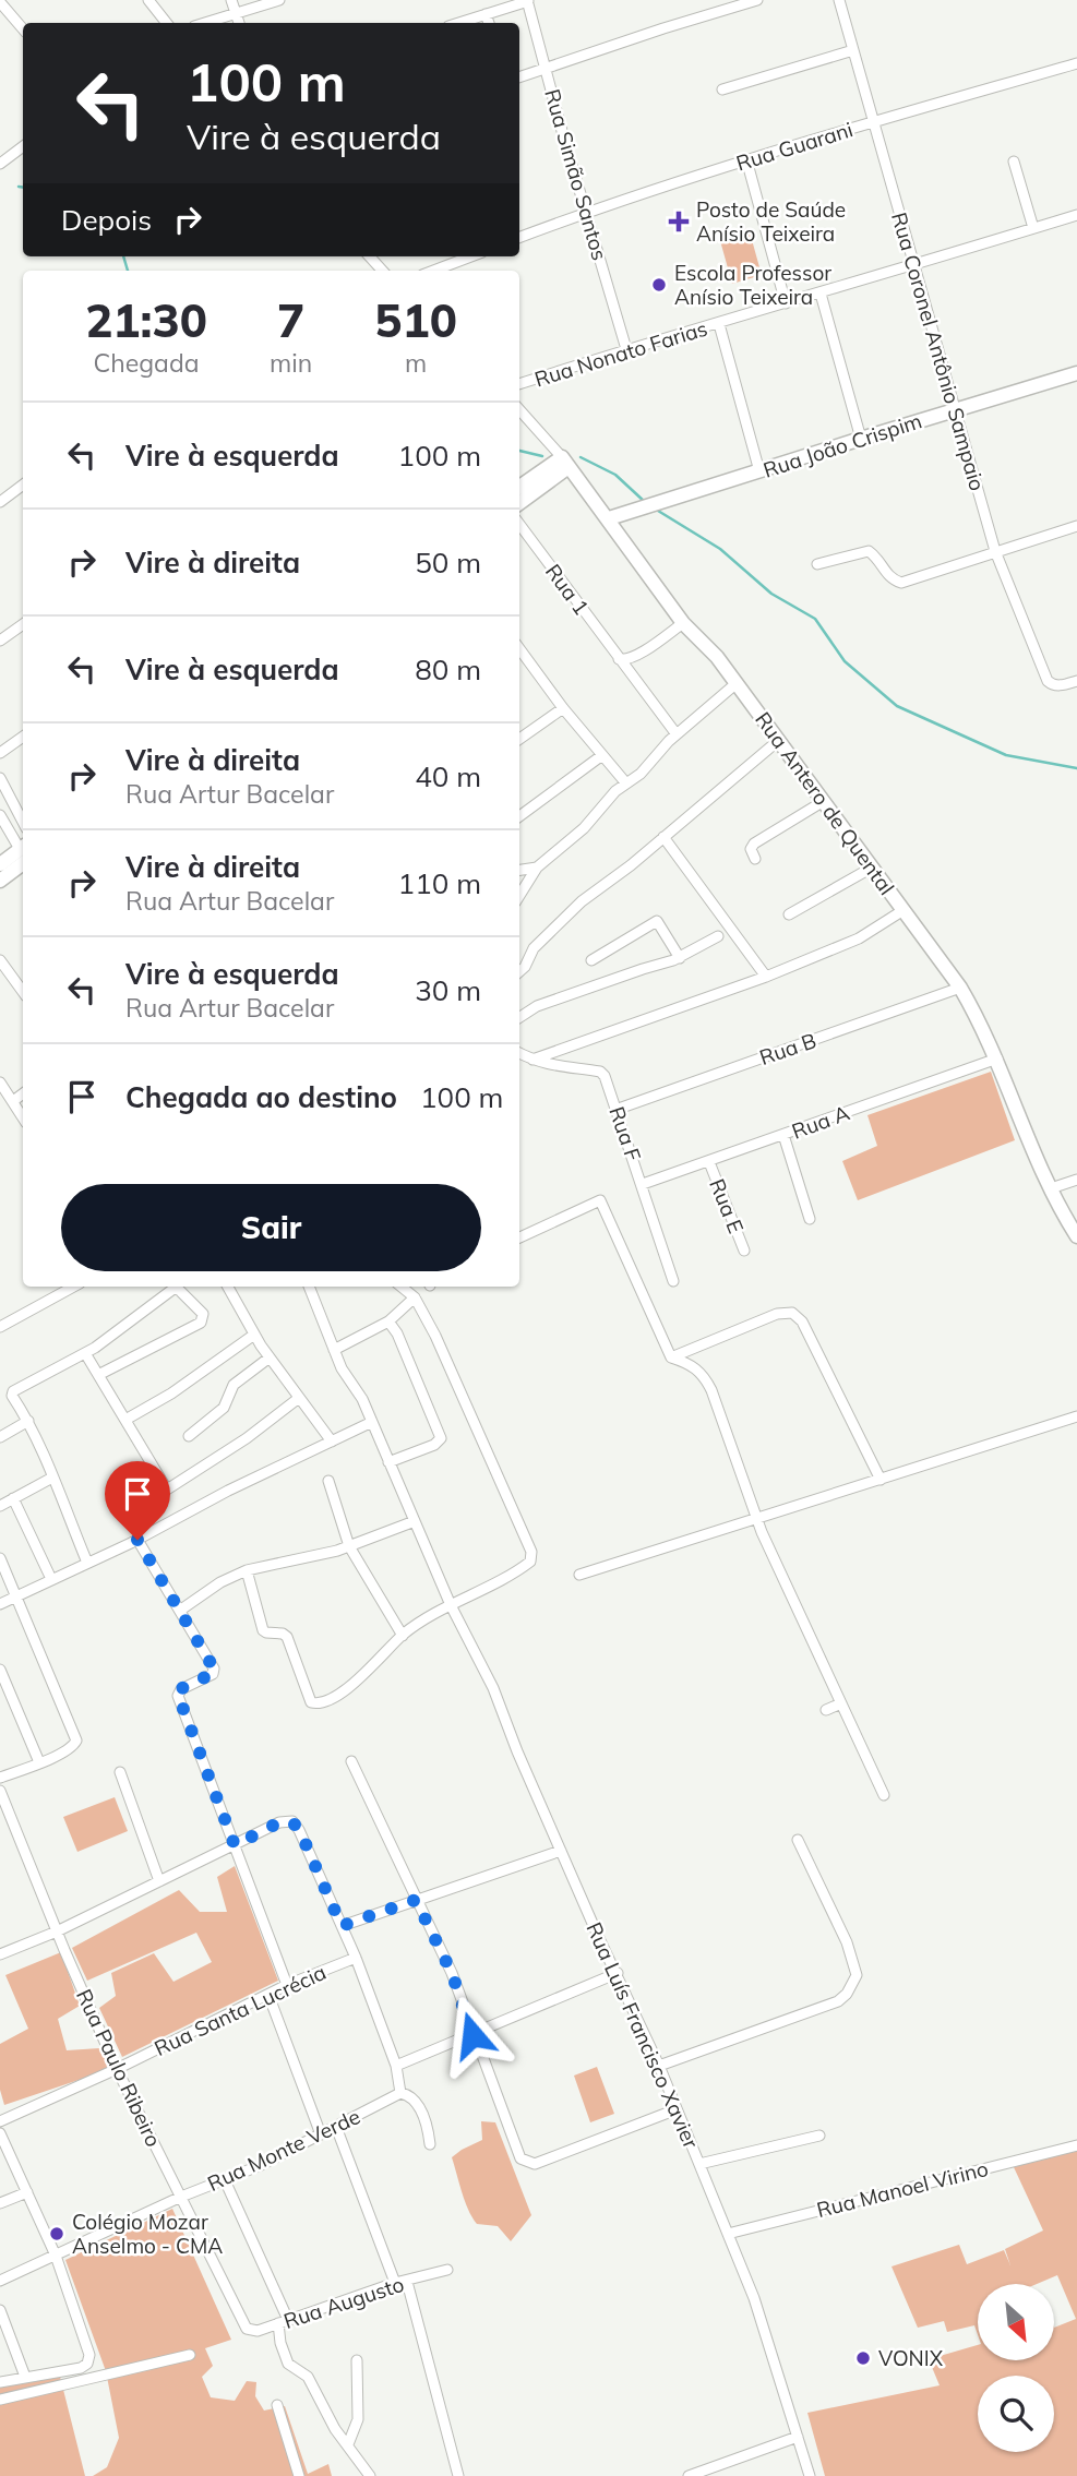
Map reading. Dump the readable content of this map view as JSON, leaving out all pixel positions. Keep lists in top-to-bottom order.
{
  "streets": {
    "street": [
      "Rua Guarani",
      "Rua Simão Santos",
      "Rua Coronel Antônio Sampaio",
      "Rua Nonato Farias",
      "Rua João Crispim",
      "Rua 1",
      "Rua Antero de Quental",
      "Rua B",
      "Rua A",
      "Rua F",
      "Rua E",
      "Rua Santa Lucrécia",
      "Rua Luís Francisco Xavier",
      "Rua Paulo Ribeiro",
      "Rua Monte Verde",
      "Rua Manoel Virino",
      "Rua Augusto"
    ]
  },
  "crossings": [
    ["Rua Guarani", "Rua Simão Santos"],
    ["Rua Guarani", "Rua Coronel Antônio Sampaio"],
    ["Rua Simão Santos", "Rua Nonato Farias"],
    ["Rua Coronel Antônio Sampaio", "Rua Nonato Farias"],
    ["Rua Coronel Antônio Sampaio", "Rua João Crispim"],
    ["Rua João Crispim", "Rua Antero de Quental"],
    ["Rua Antero de Quental", "Rua B"],
    ["Rua Antero de Quental", "Rua A"],
    ["Rua B", "Rua F"],
    ["Rua A", "Rua F"],
    ["Rua A", "Rua E"],
    ["Rua Santa Lucrécia", "Rua Paulo Ribeiro"],
    ["Rua Luís Francisco Xavier", "Rua Manoel Virino"],
    ["Rua Paulo Ribeiro", "Rua Monte Verde"],
    ["Rua Paulo Ribeiro", "Rua Augusto"]
  ],
  "places": {
    "health": ["Posto de Saúde Anísio Teixeira"],
    "other": ["Escola Professor Anísio Teixeira", "Colégio Mozar Anselmo - CMA", "VONIX"]
  },
  "north": "bottom right",
  "page": {
    "turn": ["100 m", "Vire à esquerda"],
    "then": "Depois",
    "eta": [
      "21:30",
      "Chegada",
      "7",
      "min",
      "510",
      "m"
    ],
    "list": [
      {
        "name": "Vire à esquerda",
        "value": "100 m"
      },
      {
        "name": "Vire à direita",
        "value": "50 m"
      },
      {
        "name": "Vire à esquerda",
        "value": "80 m"
      },
      {
        "name": "Vire à direita",
        "note": "Rua Artur Bacelar",
        "value": "40 m"
      },
      {
        "name": "Vire à direita",
        "note": "Rua Artur Bacelar",
        "value": "110 m"
      },
      {
        "name": "Vire à esquerda",
        "note": "Rua Artur Bacelar",
        "value": "30 m"
      },
      {
        "name": "Chegada ao destino",
        "value": "100 m"
      }
    ],
    "buttons": "Sair"
  }
}
